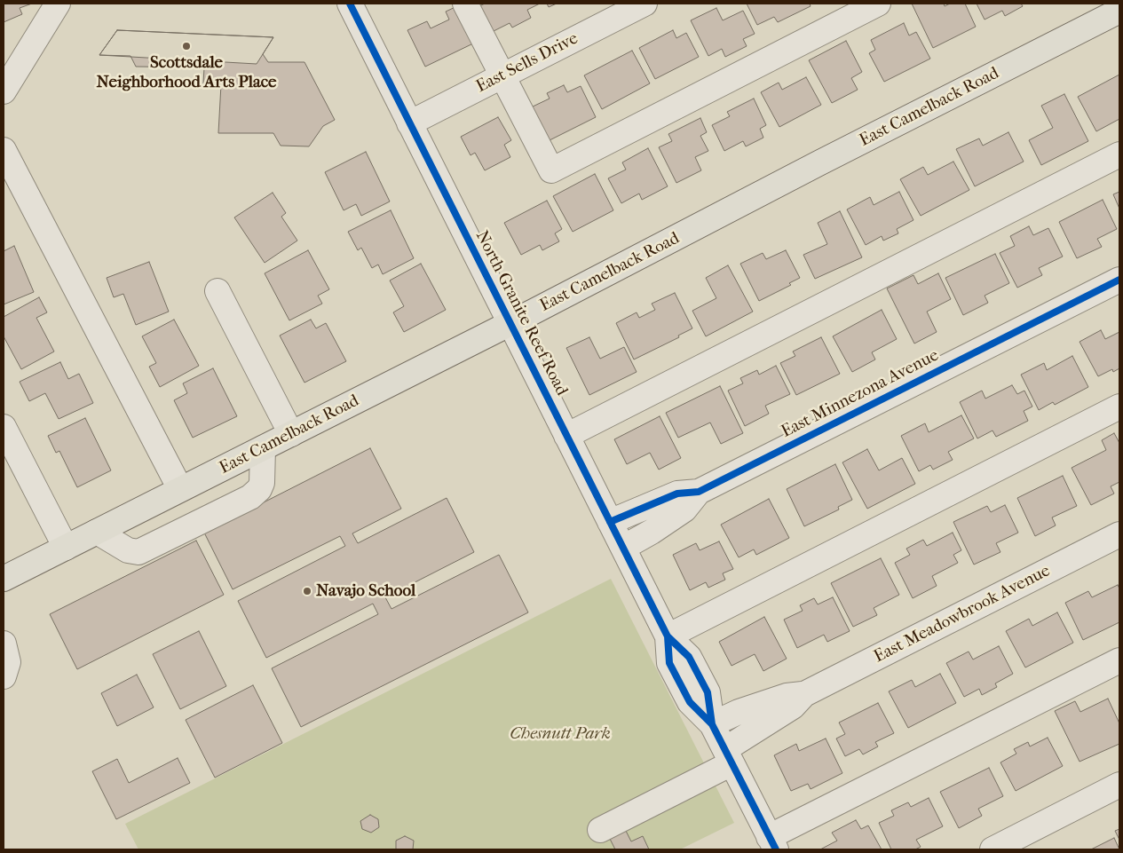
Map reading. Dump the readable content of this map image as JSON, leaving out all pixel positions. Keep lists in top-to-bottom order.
{
  "streets": {
    "main road": ["East Camelback Road"],
    "street": [
      "East Sells Drive",
      "North Granite Reef Road",
      "East Minnezona Avenue",
      "East Meadowbrook Avenue"
    ]
  },
  "crossings": [
    ["East Sells Drive", "North Granite Reef Road"],
    ["East Camelback Road", "North Granite Reef Road"],
    ["North Granite Reef Road", "East Minnezona Avenue"],
    ["North Granite Reef Road", "East Meadowbrook Avenue"]
  ],
  "parks": ["Chesnutt Park"],
  "places": ["Scottsdale Neighborhood Arts Place", "Navajo School"]
}
